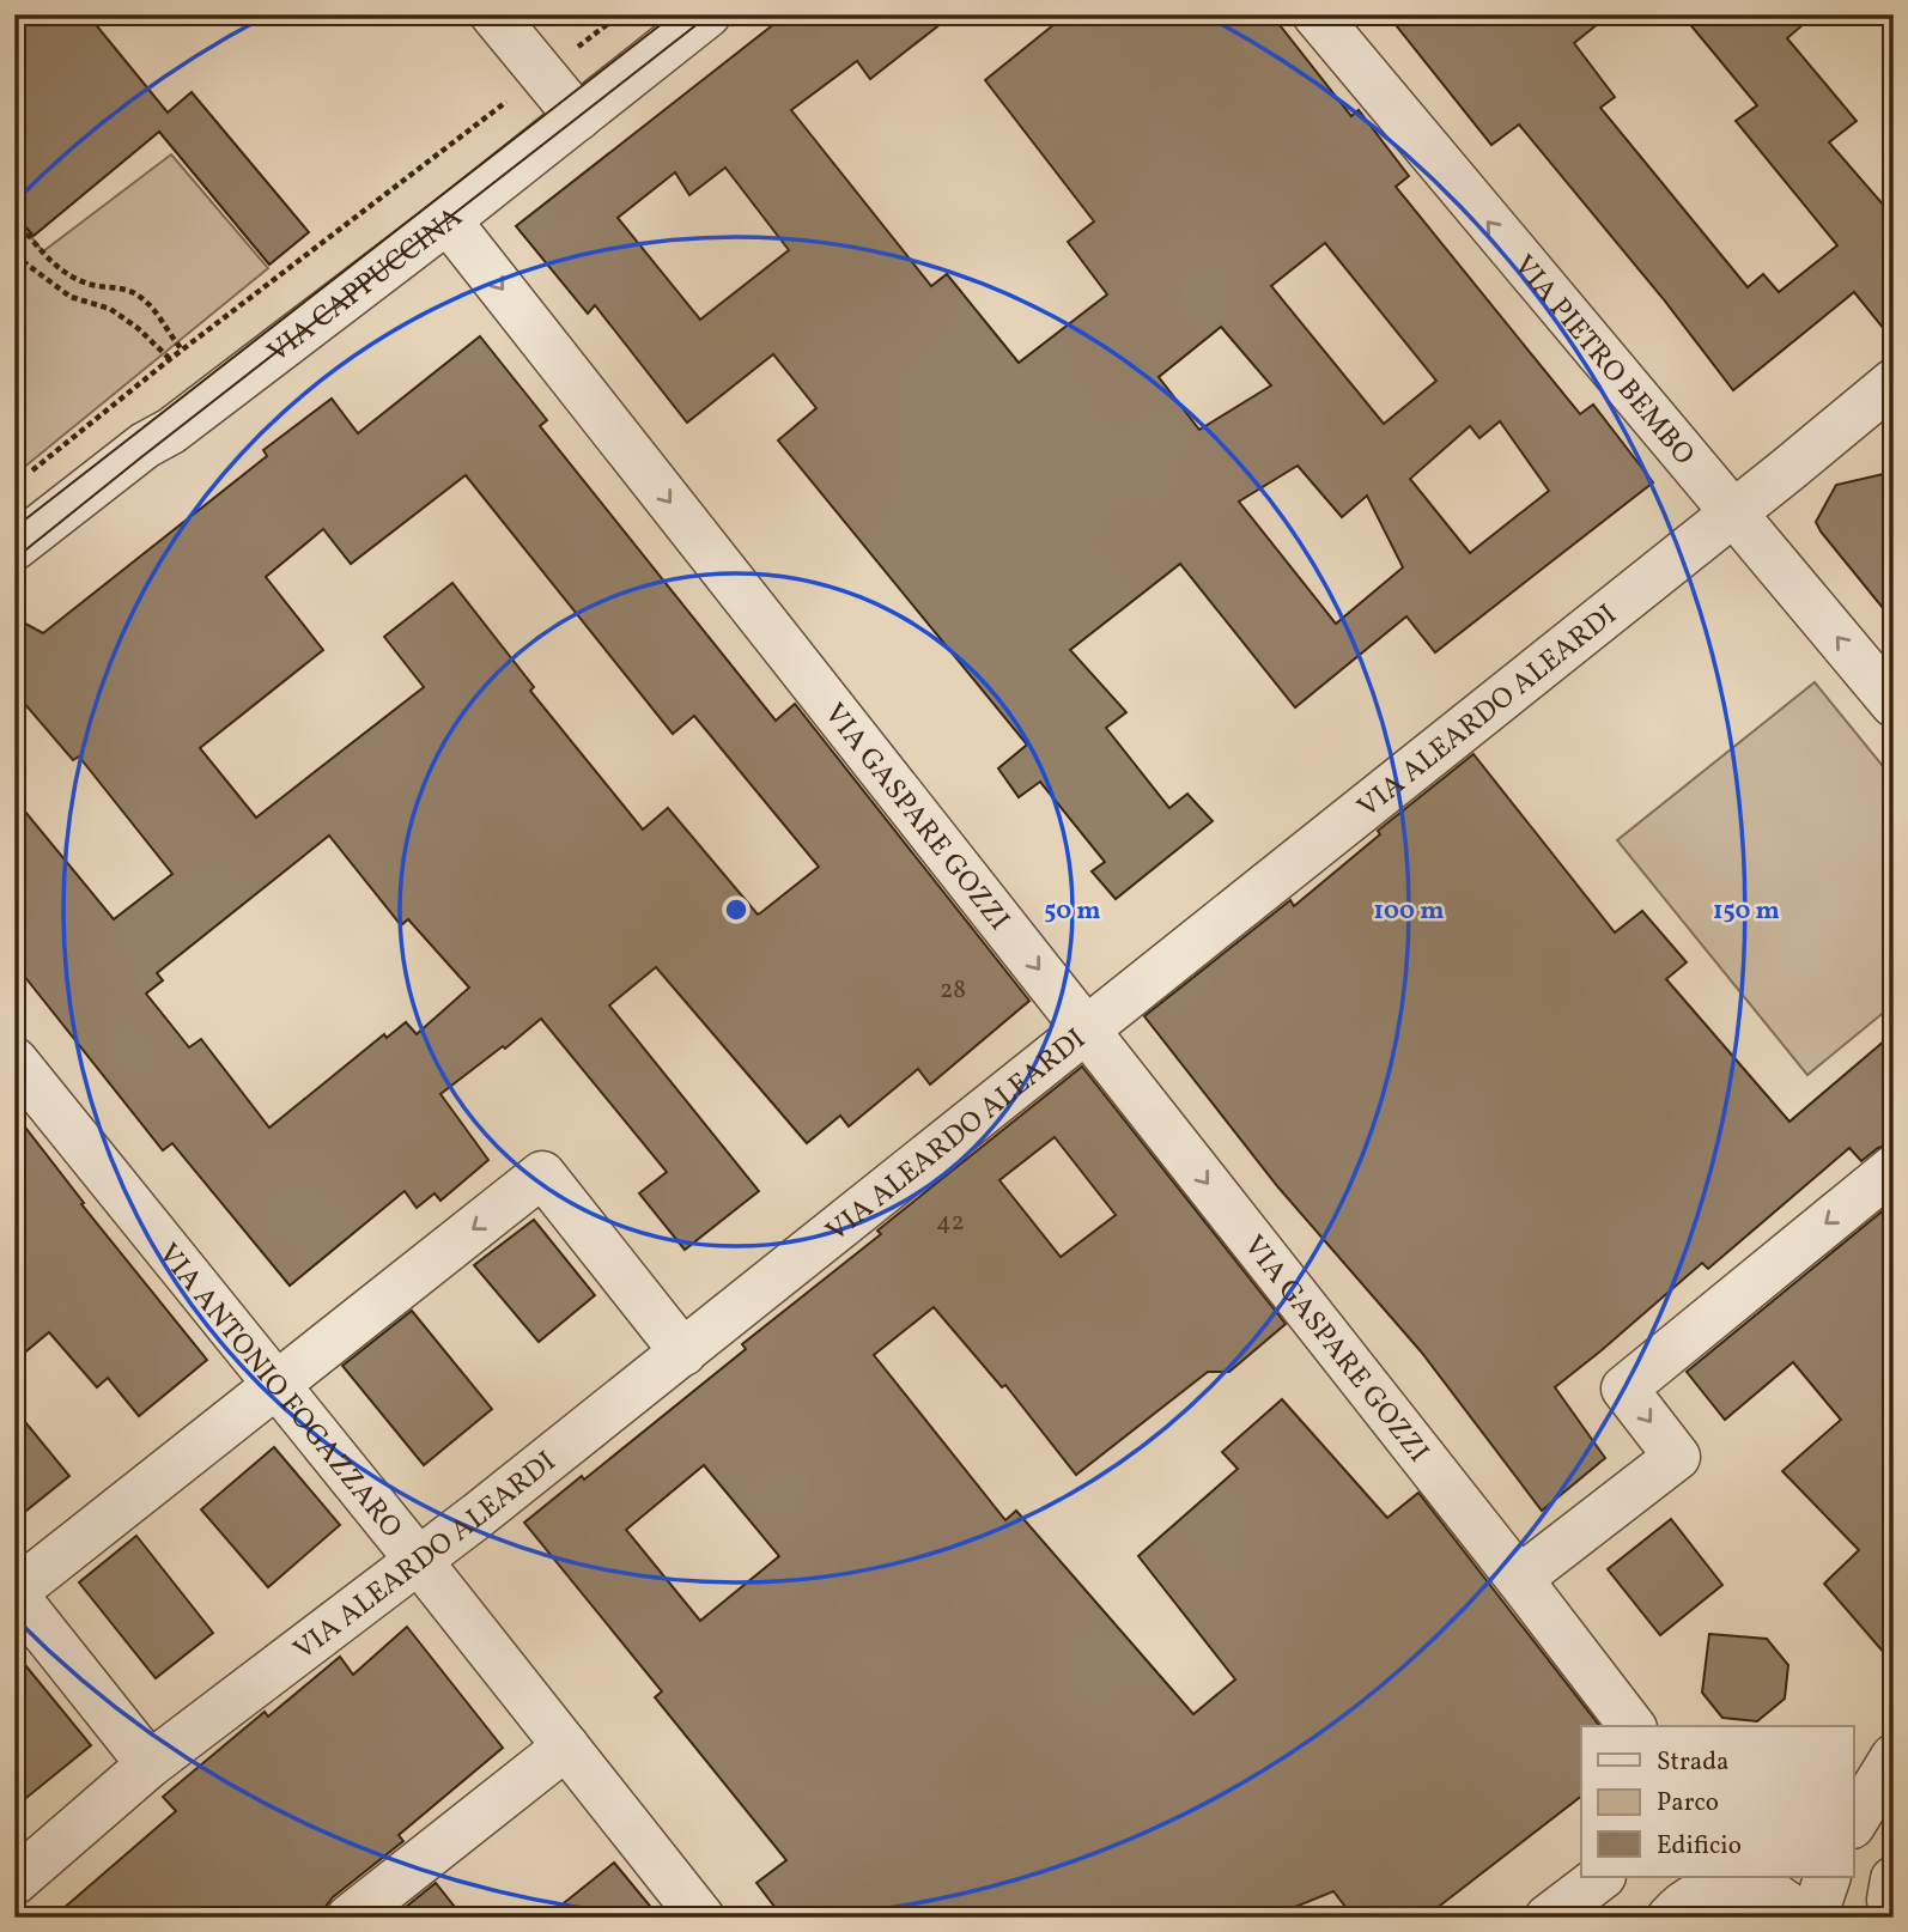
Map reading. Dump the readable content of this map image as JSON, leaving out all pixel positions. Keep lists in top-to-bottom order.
{
  "streets": {
    "street": [
      "VIA CAPPUCCINA",
      "VIA PIETRO BEMBO",
      "VIA ALEARDO ALEARDI",
      "VIA GASPARE GOZZI",
      "VIA ANTONIO FOGAZZARO"
    ]
  },
  "crossings": [
    ["VIA CAPPUCCINA", "VIA GASPARE GOZZI"],
    ["VIA PIETRO BEMBO", "VIA ALEARDO ALEARDI"],
    ["VIA ALEARDO ALEARDI", "VIA GASPARE GOZZI"],
    ["VIA ALEARDO ALEARDI", "VIA ANTONIO FOGAZZARO"]
  ],
  "one_way": ["VIA PIETRO BEMBO", "VIA GASPARE GOZZI"],
  "house_numbers": ["28", "42"],
  "legend": ["Strada", "Parco", "Edificio"],
  "rings": ["50 m", "100 m", "150 m"]
}
